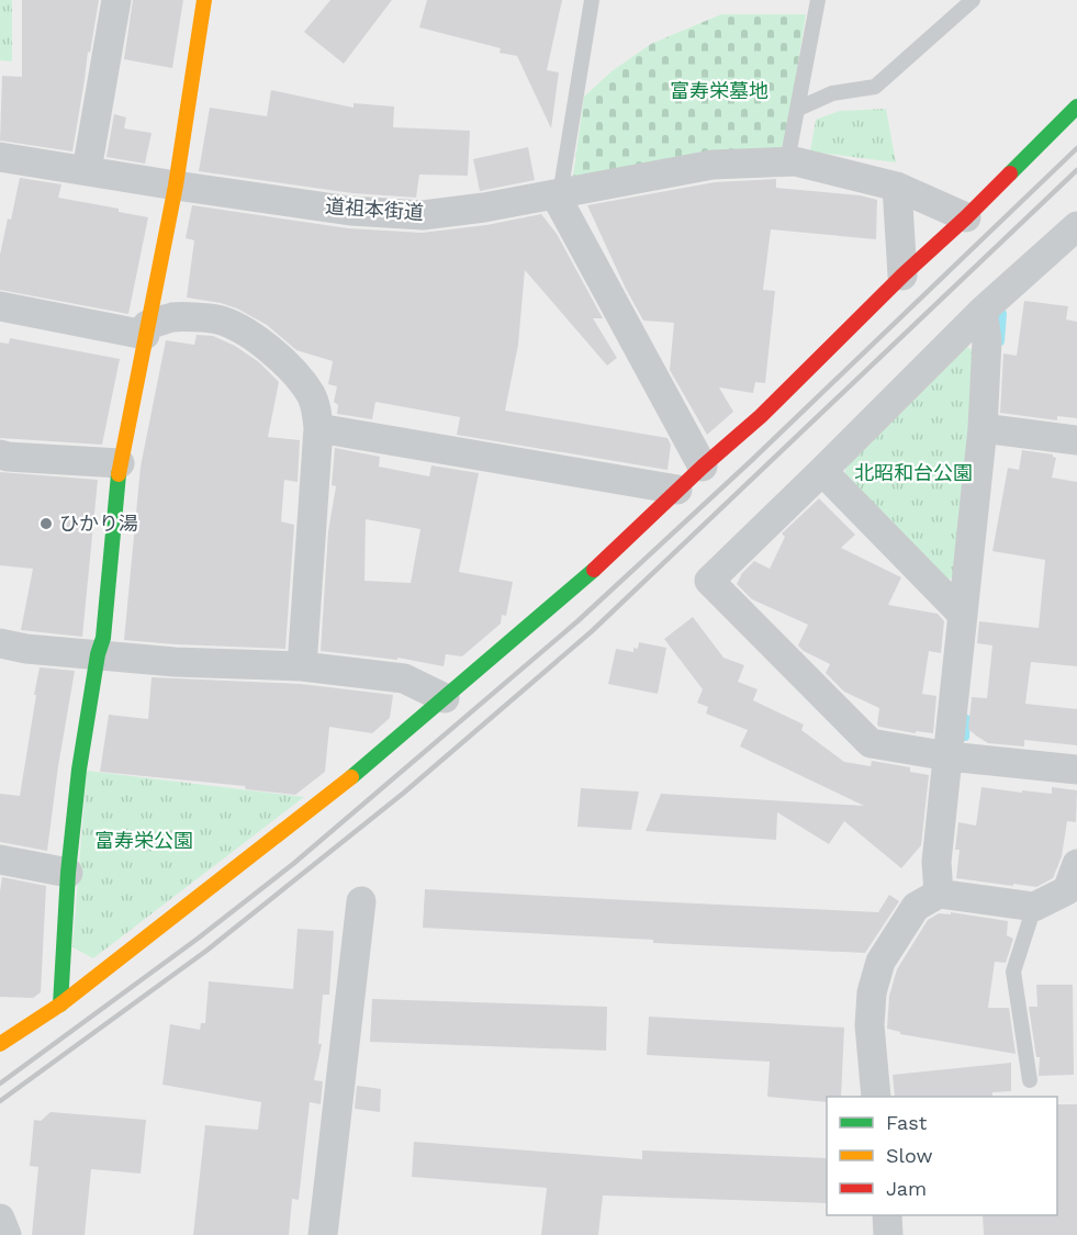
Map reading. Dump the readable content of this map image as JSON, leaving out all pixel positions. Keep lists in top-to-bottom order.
{
  "streets": {
    "street": ["道祖本街道"]
  },
  "parks": ["富寿栄墓地", "北昭和台公園", "富寿栄公園"],
  "places": ["ひかり湯"],
  "legend": ["Fast", "Slow", "Jam"]
}
